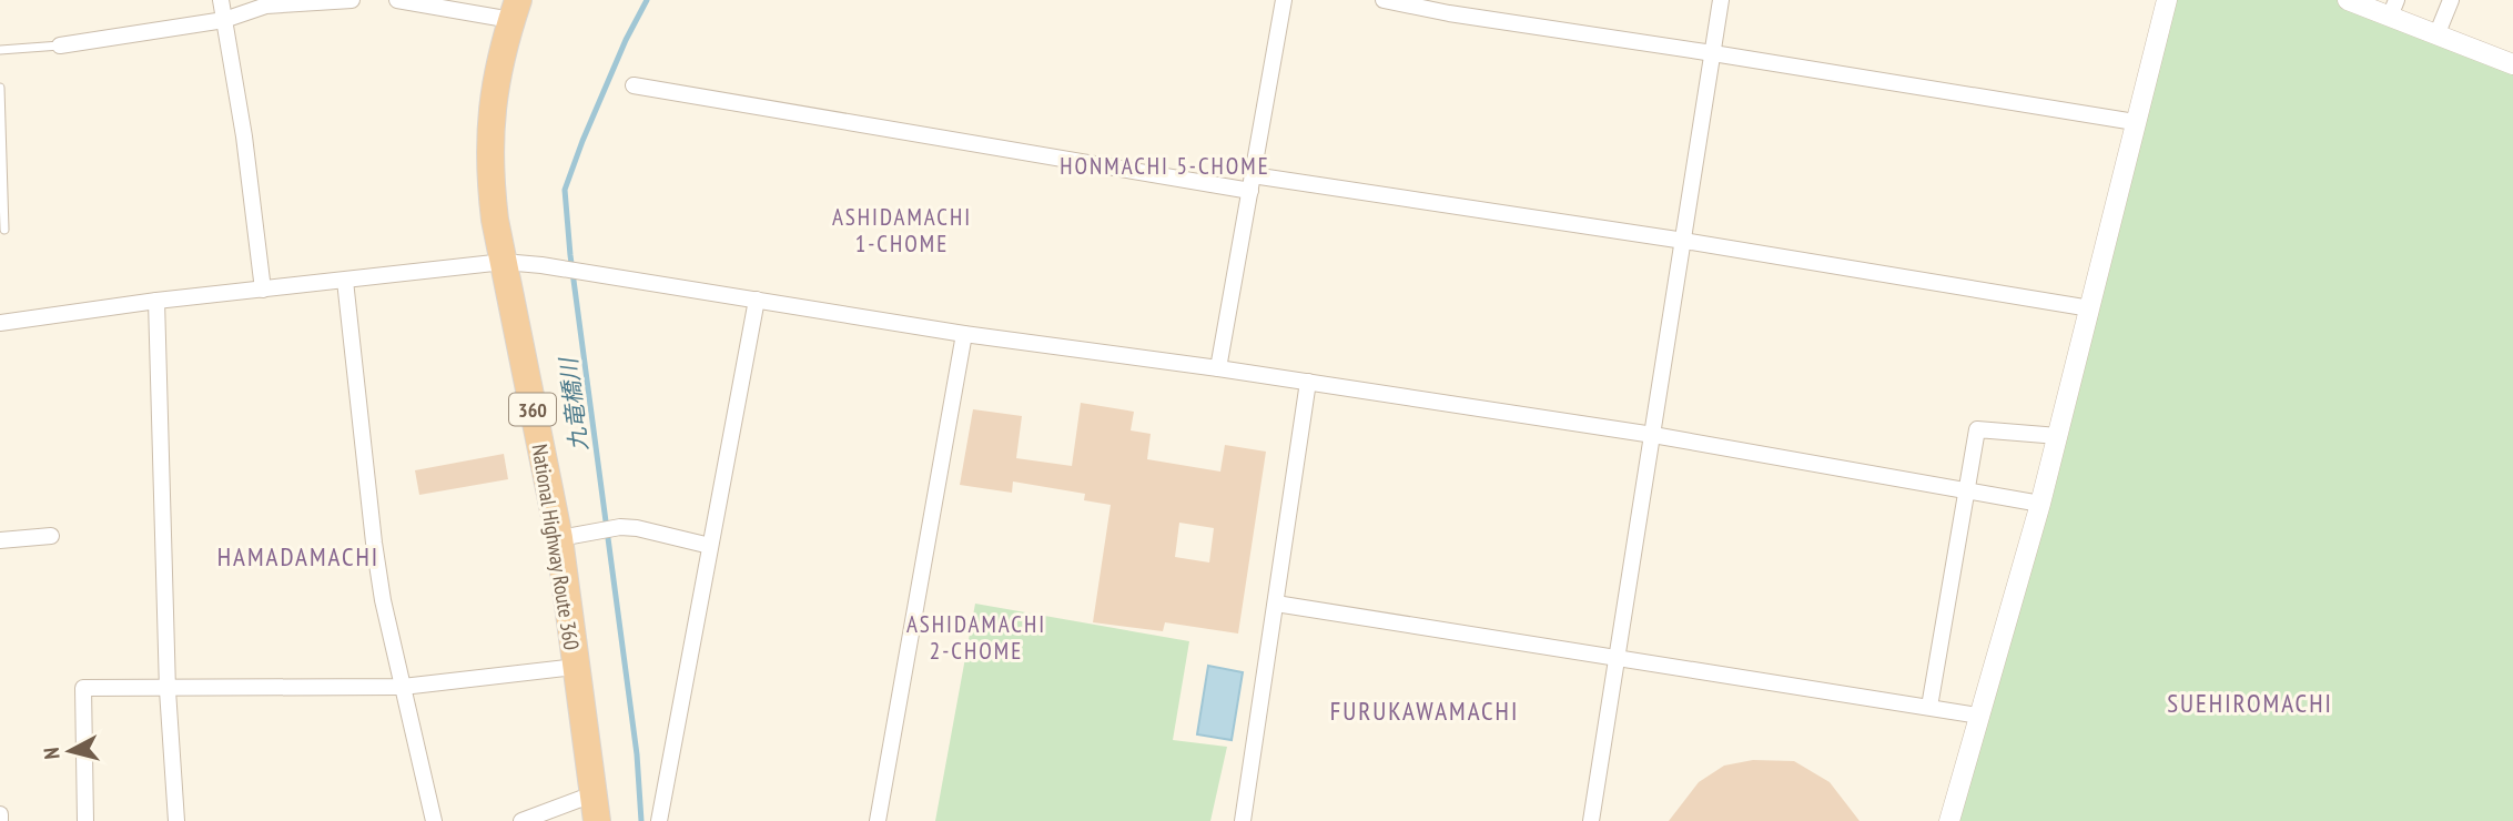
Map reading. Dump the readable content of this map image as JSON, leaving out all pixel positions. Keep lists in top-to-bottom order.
{
  "streets": {
    "highway": ["360", "National Highway Route 360"]
  },
  "districts": [
    "HONMACHI 5-CHOME",
    "ASHIDAMACHI 1-CHOME",
    "HAMADAMACHI",
    "ASHIDAMACHI 2-CHOME",
    "SUEHIROMACHI",
    "FURUKAWAMACHI"
  ],
  "water": ["九竜橋川"],
  "north": "left"
}
